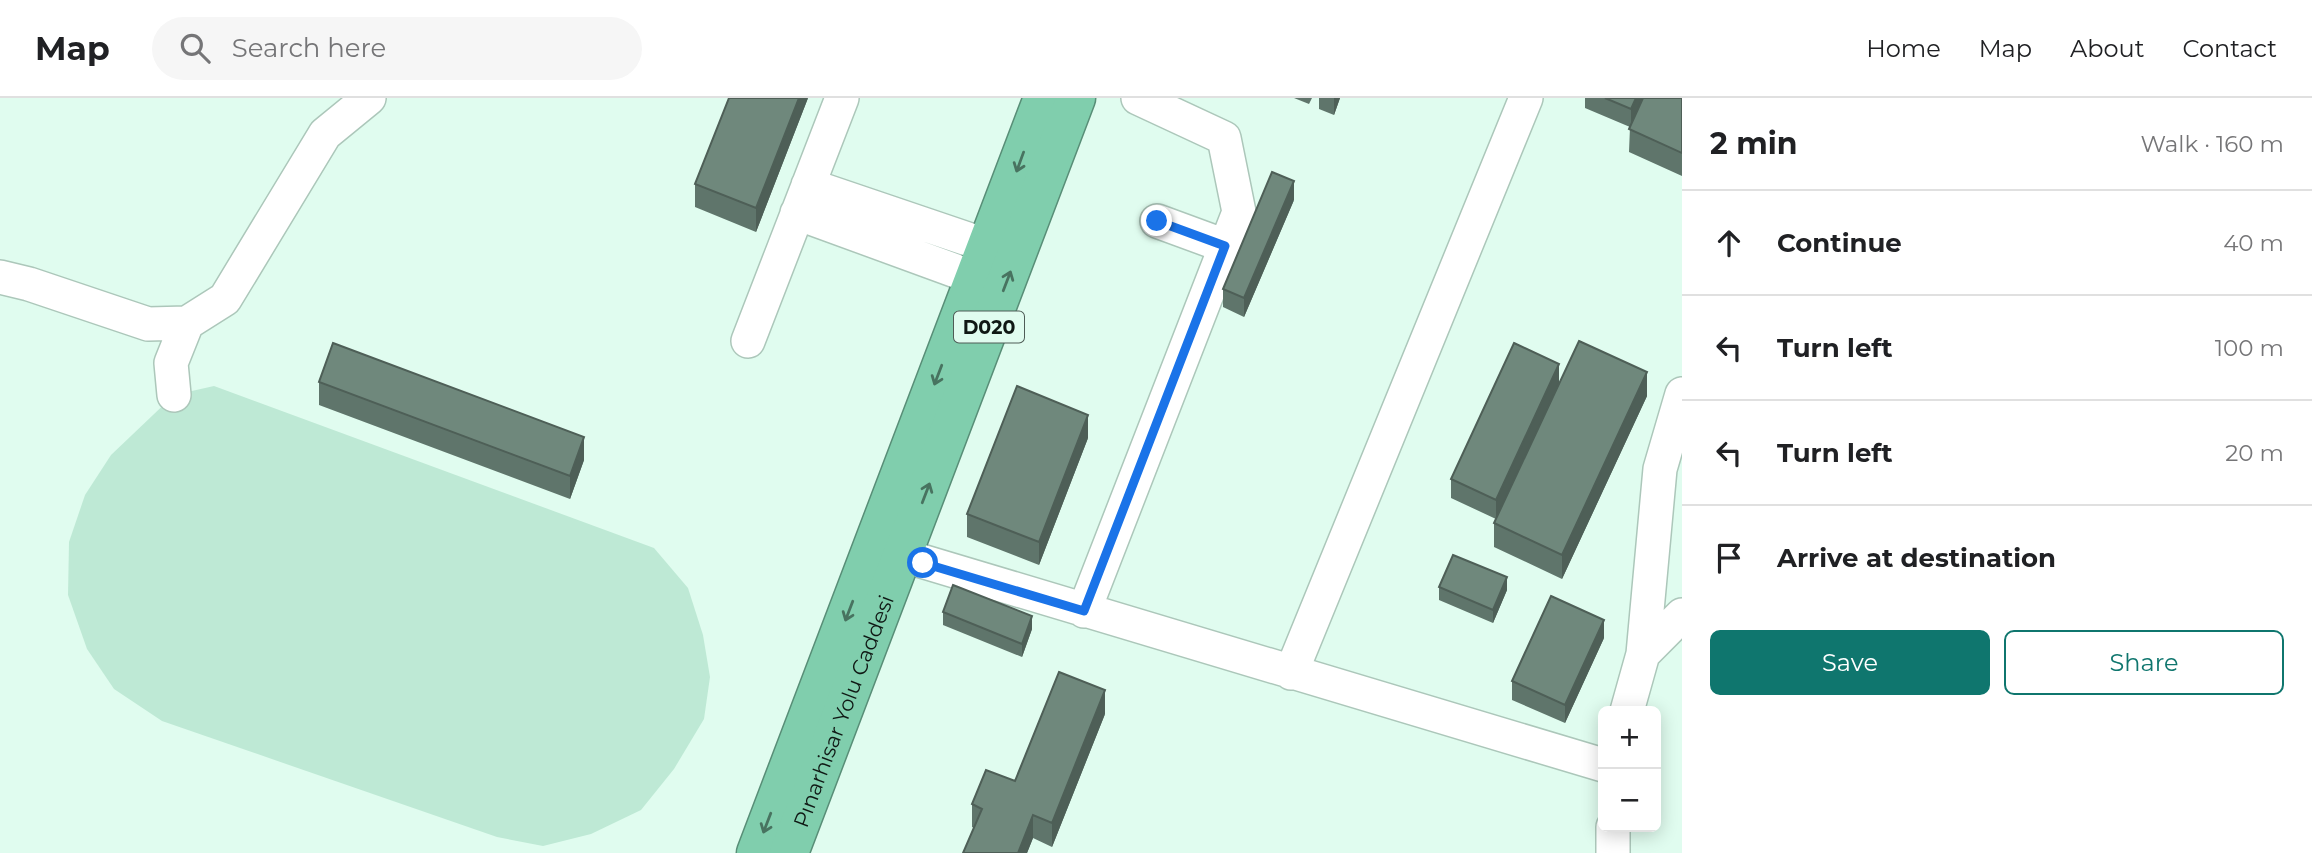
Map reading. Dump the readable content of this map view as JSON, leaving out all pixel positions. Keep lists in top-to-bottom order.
{
  "streets": {
    "highway": ["D020", "Pınarhisar Yolu Caddesi"]
  },
  "page": {
    "header": "Map",
    "search": "Search here",
    "nav": [
      "Home",
      "Map",
      "About",
      "Contact"
    ],
    "heading": ["2 min", "Walk · 160 m"],
    "list": [
      ["Continue", "40 m"],
      ["Turn left", "100 m"],
      ["Turn left", "20 m"],
      "Arrive at destination"
    ],
    "buttons": ["Save", "Share"],
    "map_buttons": ["+", "−"]
  }
}
